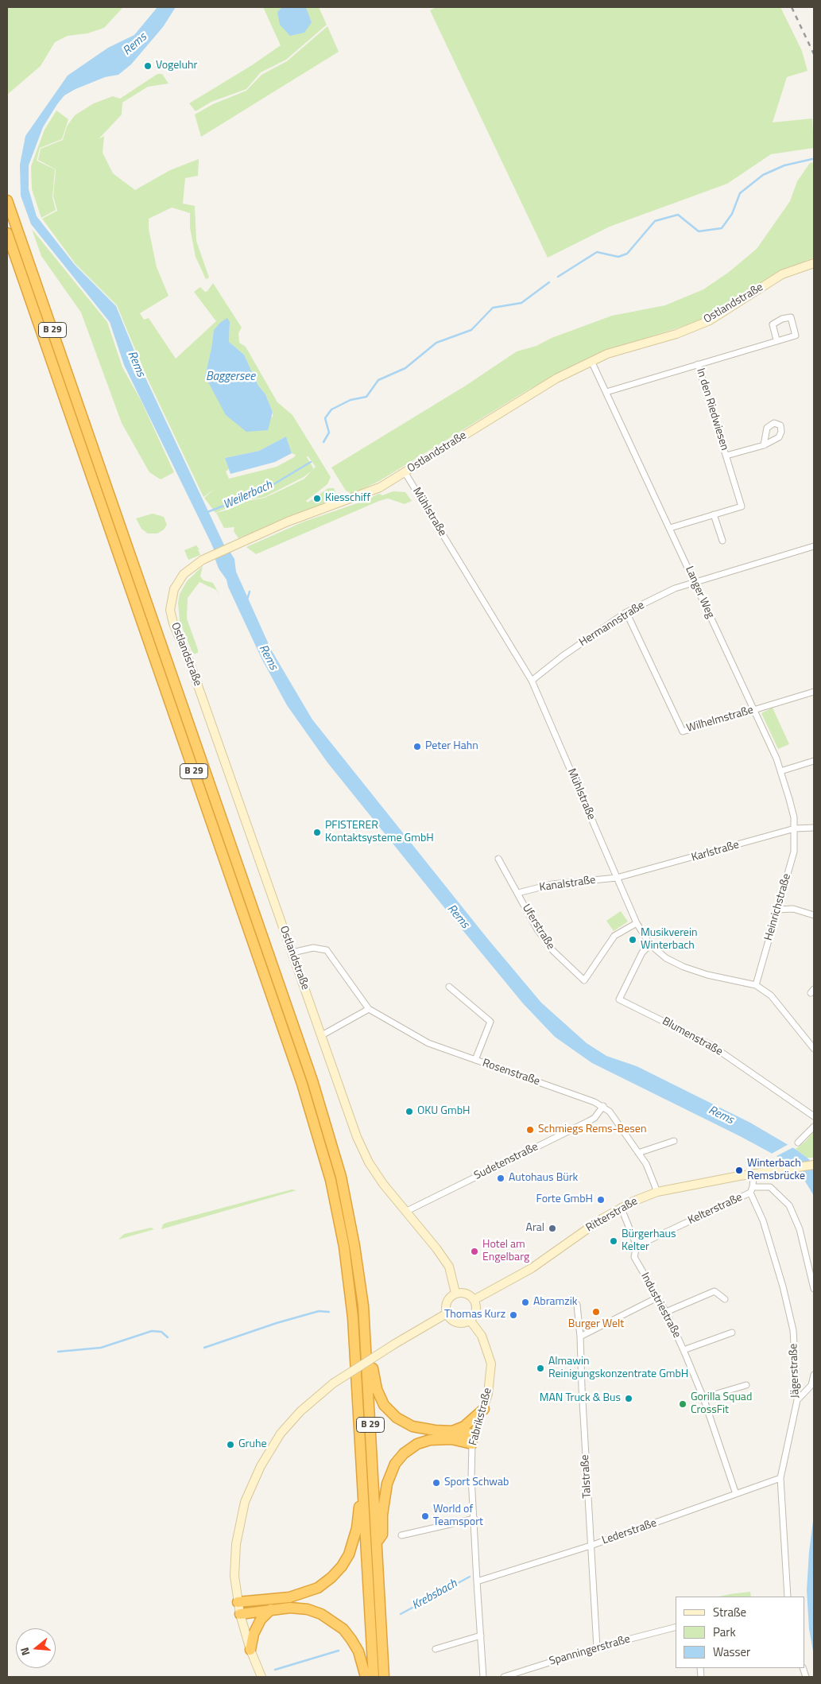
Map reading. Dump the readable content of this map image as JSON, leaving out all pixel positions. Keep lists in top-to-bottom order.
{
  "streets": {
    "highway": ["B 29"],
    "street": [
      "Ostlandstraße",
      "In den Riedwiesen",
      "Mühlstraße",
      "Langer Weg",
      "Hermannstraße",
      "Wilhelmstraße",
      "Karlstraße",
      "Kanalstraße",
      "Heinrichstraße",
      "Uferstraße",
      "Blumenstraße",
      "Rosenstraße",
      "Sudetenstraße",
      "Kelterstraße",
      "Ritterstraße",
      "Industriestraße",
      "Jägerstraße",
      "Fabrikstraße",
      "Talstraße",
      "Lederstraße",
      "Spanningerstraße"
    ]
  },
  "crossings": [
    ["Ostlandstraße", "Mühlstraße"],
    ["Ostlandstraße", "Langer Weg"],
    ["Ostlandstraße", "Rosenstraße"],
    ["Ostlandstraße", "Sudetenstraße"],
    ["Ostlandstraße", "Ritterstraße"],
    ["Ostlandstraße", "Fabrikstraße"],
    ["In den Riedwiesen", "Langer Weg"],
    ["Mühlstraße", "Hermannstraße"],
    ["Mühlstraße", "Karlstraße"],
    ["Mühlstraße", "Kanalstraße"],
    ["Mühlstraße", "Heinrichstraße"],
    ["Mühlstraße", "Uferstraße"],
    ["Mühlstraße", "Blumenstraße"],
    ["Langer Weg", "Hermannstraße"],
    ["Langer Weg", "Wilhelmstraße"],
    ["Langer Weg", "Karlstraße"],
    ["Langer Weg", "Heinrichstraße"],
    ["Hermannstraße", "Wilhelmstraße"],
    ["Karlstraße", "Kanalstraße"],
    ["Karlstraße", "Heinrichstraße"],
    ["Kanalstraße", "Uferstraße"],
    ["Rosenstraße", "Sudetenstraße"],
    ["Rosenstraße", "Ritterstraße"],
    ["Kelterstraße", "Industriestraße"],
    ["Kelterstraße", "Jägerstraße"],
    ["Ritterstraße", "Industriestraße"],
    ["Ritterstraße", "Jägerstraße"],
    ["Ritterstraße", "Fabrikstraße"],
    ["Industriestraße", "Lederstraße"],
    ["Jägerstraße", "Lederstraße"],
    ["Fabrikstraße", "Lederstraße"],
    ["Talstraße", "Lederstraße"],
    ["Talstraße", "Spanningerstraße"]
  ],
  "water": [
    "Rems",
    "Baggersee",
    "Weilerbach",
    "Krebsbach"
  ],
  "places": [
    "Vogeluhr",
    "Kiesschiff",
    "Peter Hahn",
    "PFISTERER Kontaktsysteme GmbH",
    "Musikverein Winterbach",
    "OKU GmbH",
    "Schmiegs Rems-Besen",
    "Winterbach Remsbrücke",
    "Autohaus Bürk",
    "Forte GmbH",
    "Aral",
    "Bürgerhaus Kelter",
    "Hotel am Engelbarg",
    "Abramzik",
    "Burger Welt",
    "Thomas Kurz",
    "Almawin Reinigungskonzentrate GmbH",
    "MAN Truck & Bus",
    "Gorilla Squad CrossFit",
    "Gruhe",
    "Sport Schwab",
    "World of Teamsport"
  ],
  "legend": ["Straße", "Park", "Wasser"],
  "north": "left"
}
